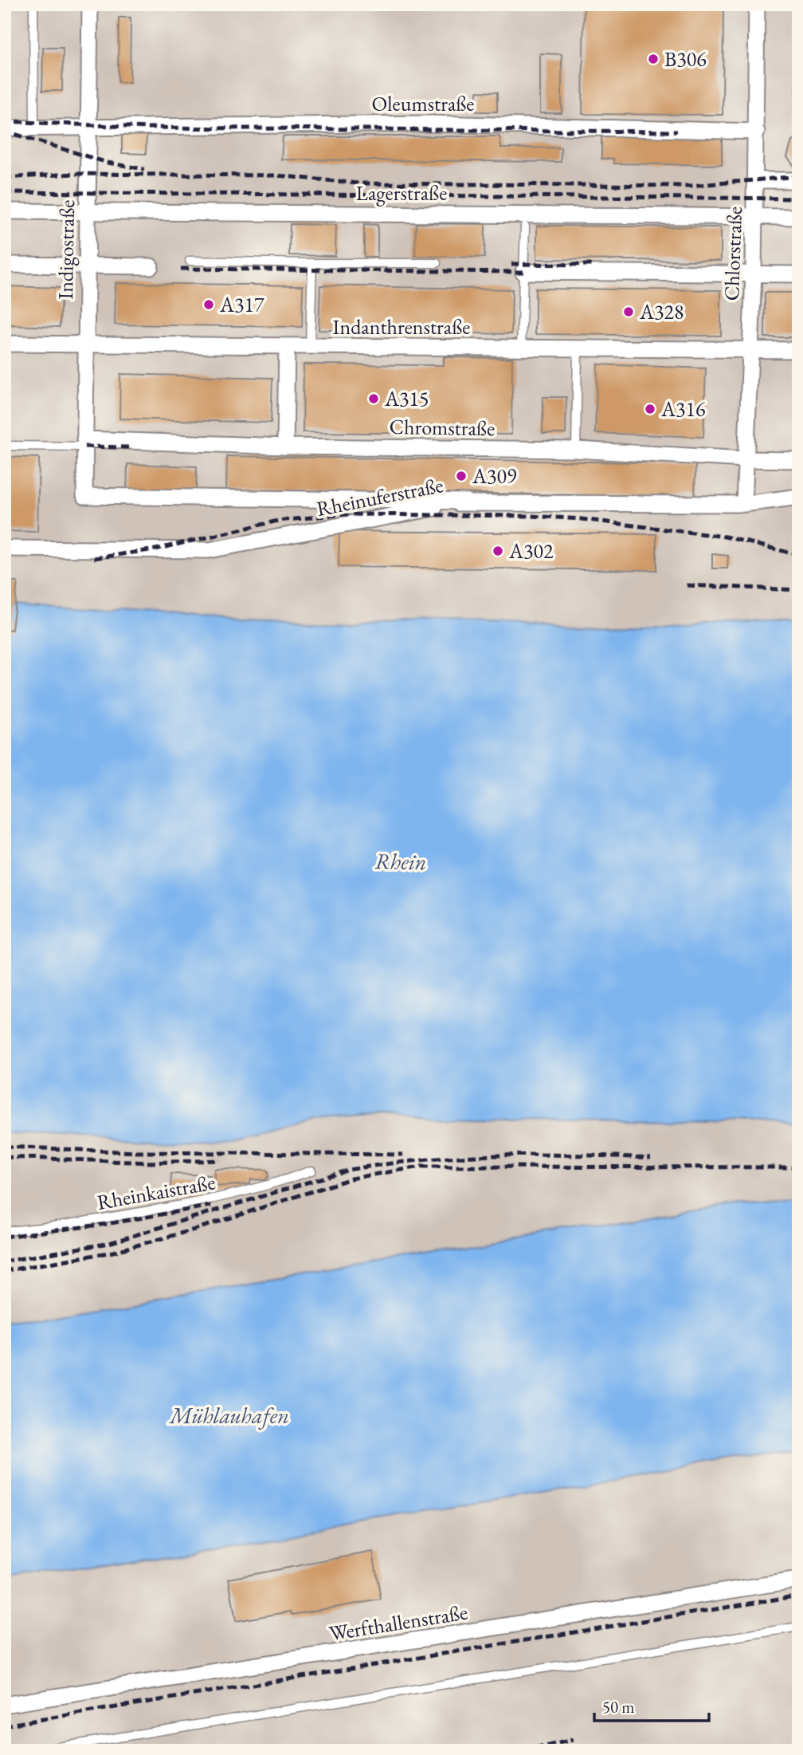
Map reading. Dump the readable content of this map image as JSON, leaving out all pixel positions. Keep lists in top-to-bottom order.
{
  "streets": {
    "street": [
      "Oleumstraße",
      "Lagerstraße",
      "Indigostraße",
      "Chlorstraße",
      "Indanthrenstraße",
      "Chromstraße",
      "Rheinuferstraße",
      "Werfthallenstraße"
    ],
    "lane": ["Rheinkaistraße"]
  },
  "crossings": [
    ["Oleumstraße", "Indigostraße"],
    ["Oleumstraße", "Chlorstraße"],
    ["Lagerstraße", "Indigostraße"],
    ["Lagerstraße", "Chlorstraße"],
    ["Indigostraße", "Indanthrenstraße"],
    ["Indigostraße", "Chromstraße"],
    ["Indigostraße", "Rheinuferstraße"],
    ["Chlorstraße", "Indanthrenstraße"],
    ["Chlorstraße", "Chromstraße"],
    ["Chlorstraße", "Rheinuferstraße"]
  ],
  "water": ["Rhein", "Mühlauhafen"],
  "places": [
    "B306",
    "A317",
    "A328",
    "A315",
    "A316",
    "A309",
    "A302"
  ],
  "scale_bar": "50 m"
}
